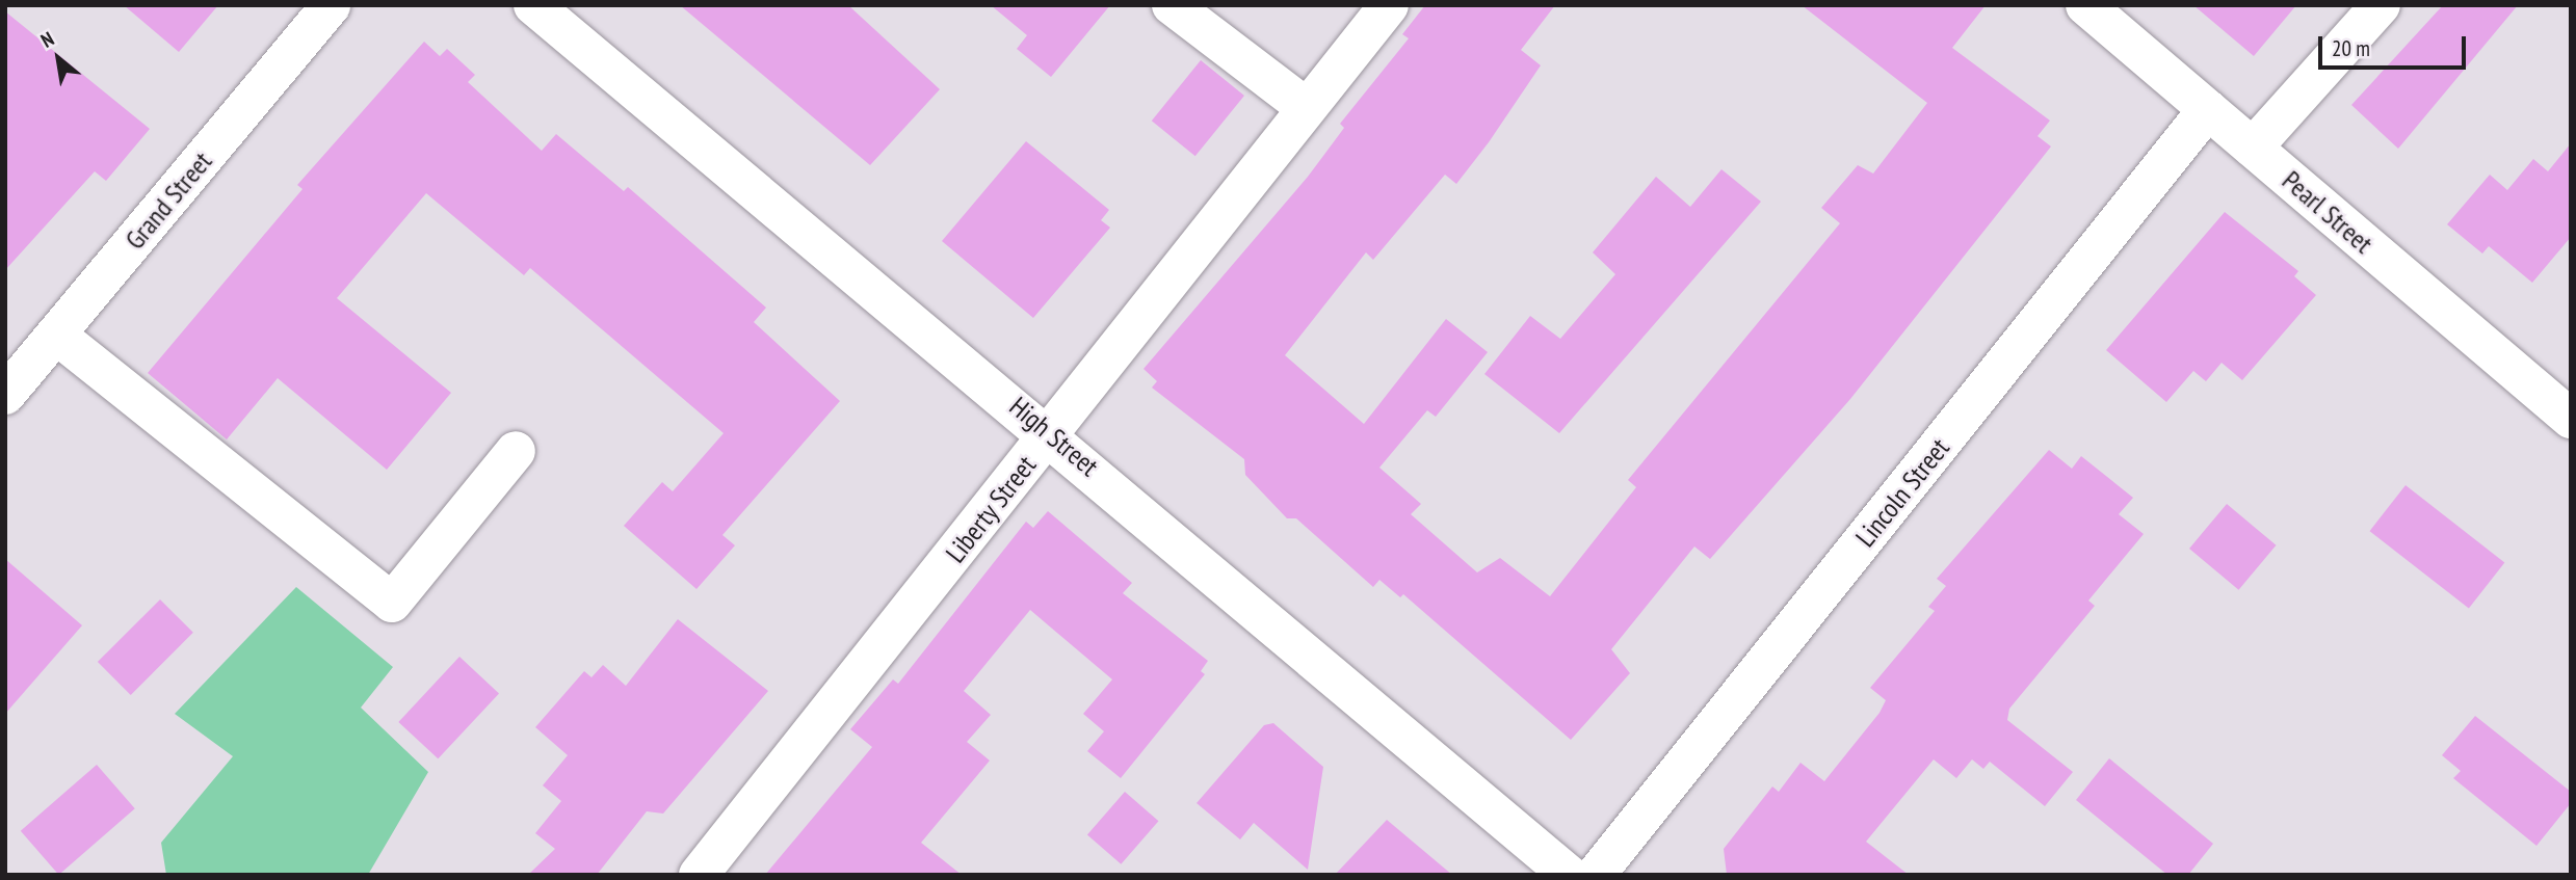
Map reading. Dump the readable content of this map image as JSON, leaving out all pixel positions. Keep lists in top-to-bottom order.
{
  "streets": {
    "street": [
      "Grand Street",
      "Pearl Street",
      "High Street",
      "Lincoln Street",
      "Liberty Street"
    ]
  },
  "crossings": [
    ["Pearl Street", "Lincoln Street"],
    ["High Street", "Liberty Street"]
  ],
  "scale_bar": "20 m",
  "north": "top left"
}
